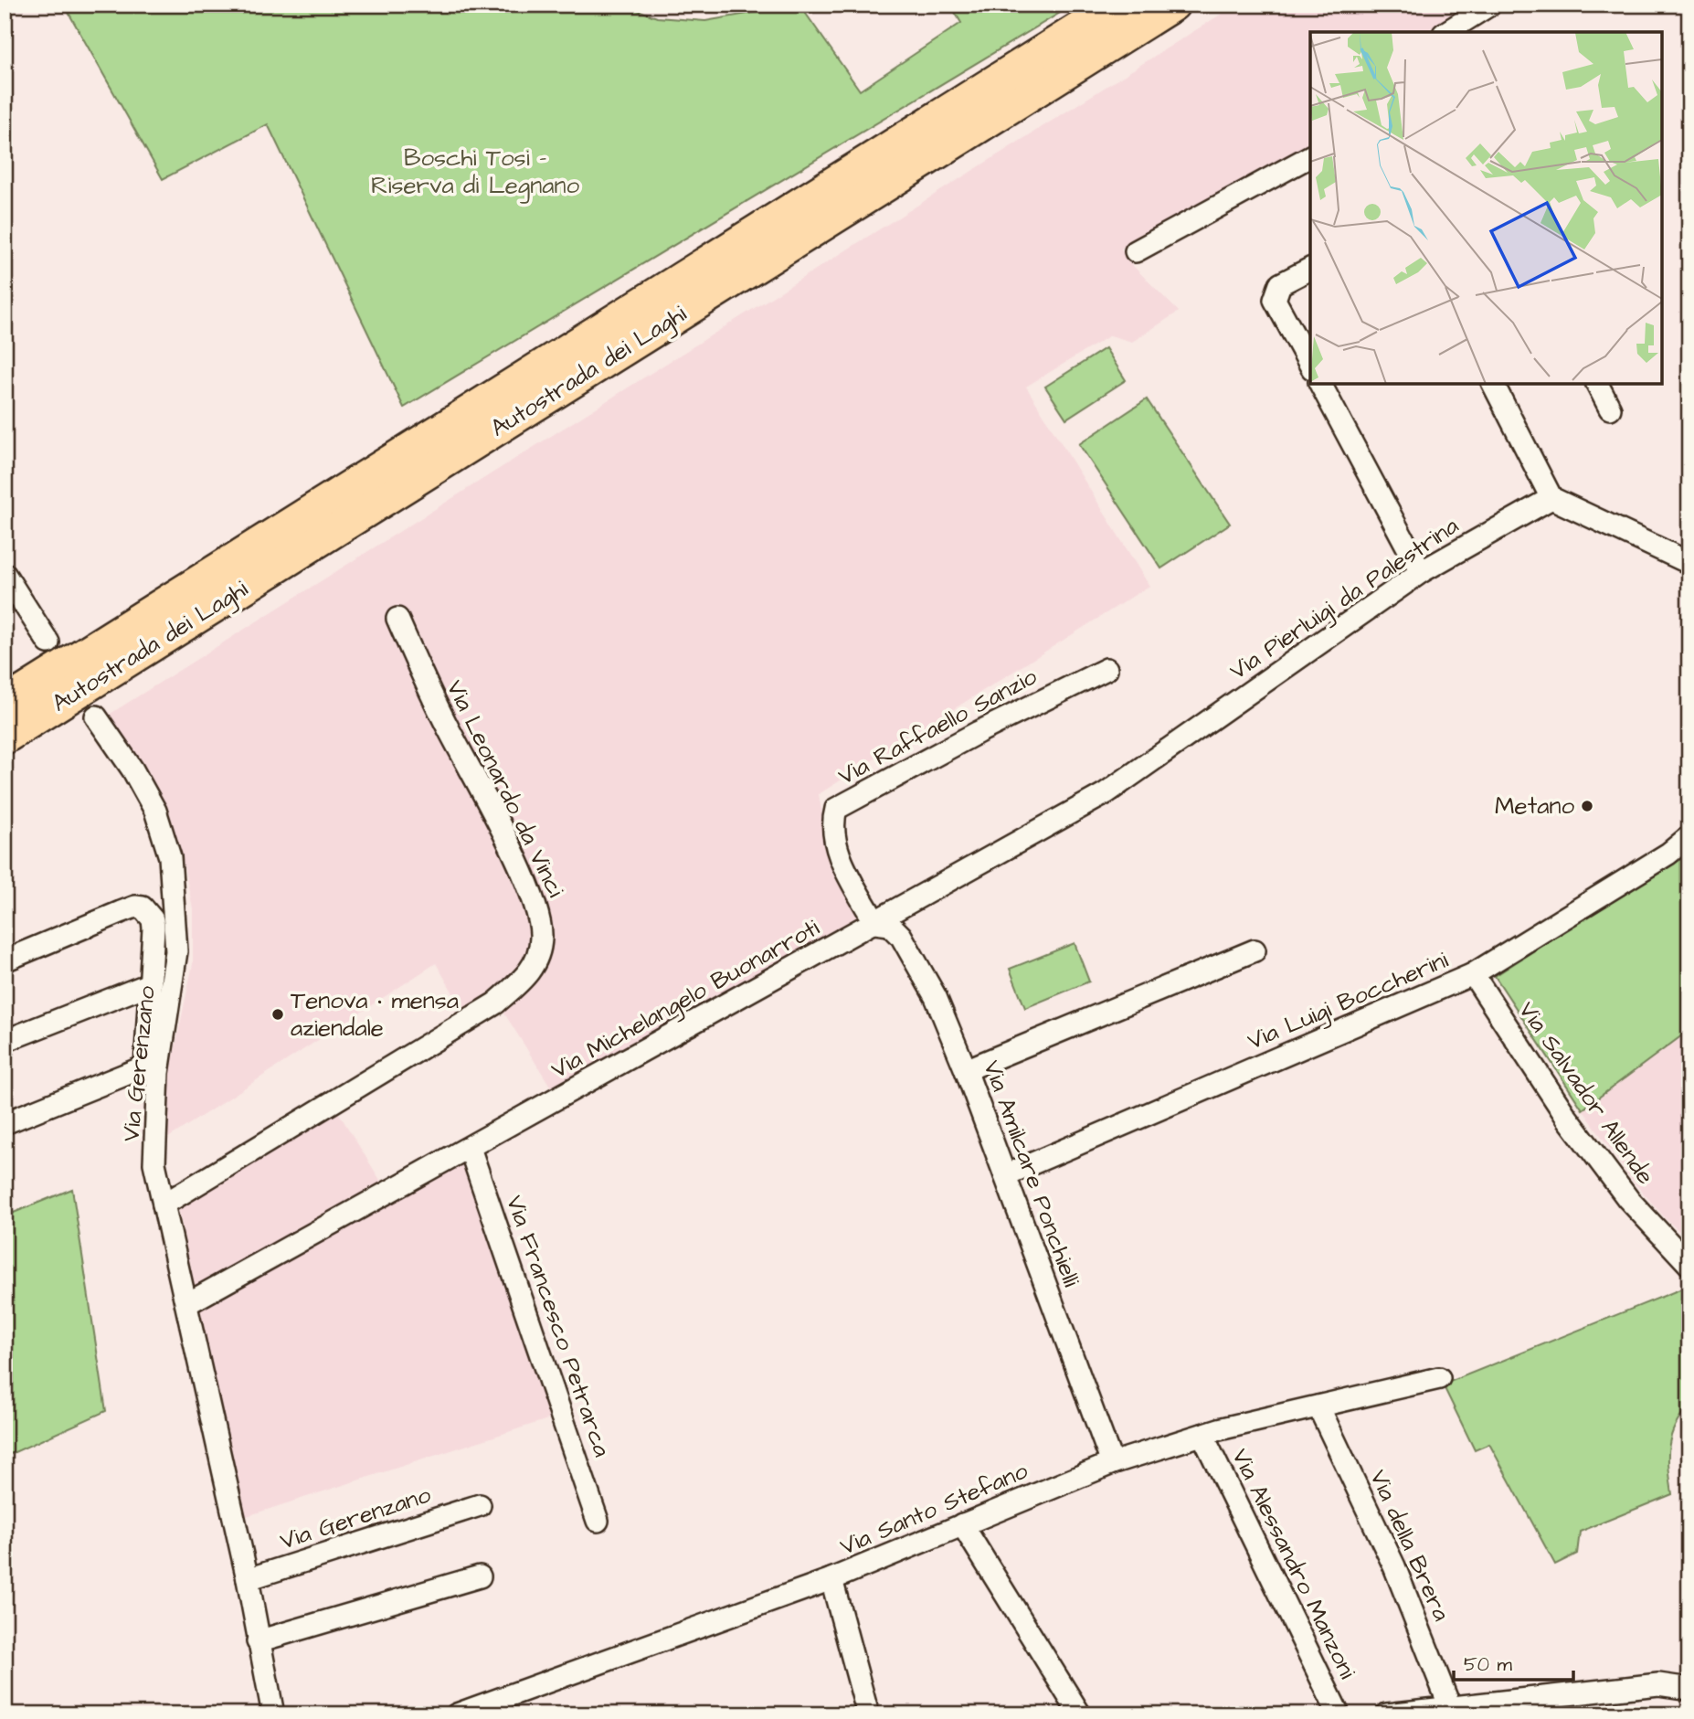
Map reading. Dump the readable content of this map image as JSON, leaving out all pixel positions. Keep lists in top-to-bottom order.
{
  "streets": {
    "highway": ["Autostrada dei Laghi"],
    "street": [
      "Via Pierluigi da Palestrina",
      "Via Raffaello Sanzio",
      "Via Leonardo da Vinci",
      "Via Michelangelo Buonarroti",
      "Via Luigi Boccherini",
      "Via Gerenzano",
      "Via Salvador Allende",
      "Via Amilcare Ponchielli",
      "Via Francesco Petrarca",
      "Via Santo Stefano",
      "Via della Brera",
      "Via Alessandro Manzoni"
    ]
  },
  "crossings": [
    ["Via Pierluigi da Palestrina", "Via Michelangelo Buonarroti"],
    ["Via Raffaello Sanzio", "Via Michelangelo Buonarroti"],
    ["Via Raffaello Sanzio", "Via Amilcare Ponchielli"],
    ["Via Leonardo da Vinci", "Via Gerenzano"],
    ["Via Michelangelo Buonarroti", "Via Gerenzano"],
    ["Via Michelangelo Buonarroti", "Via Amilcare Ponchielli"],
    ["Via Michelangelo Buonarroti", "Via Francesco Petrarca"],
    ["Via Luigi Boccherini", "Via Salvador Allende"],
    ["Via Luigi Boccherini", "Via Amilcare Ponchielli"],
    ["Via Amilcare Ponchielli", "Via Santo Stefano"],
    ["Via Santo Stefano", "Via della Brera"],
    ["Via Santo Stefano", "Via Alessandro Manzoni"]
  ],
  "parks": ["Boschi Tosi - Riserva di Legnano"],
  "places": ["Metano", "Tenova • mensa aziendale"],
  "scale_bar": "50 m"
}
